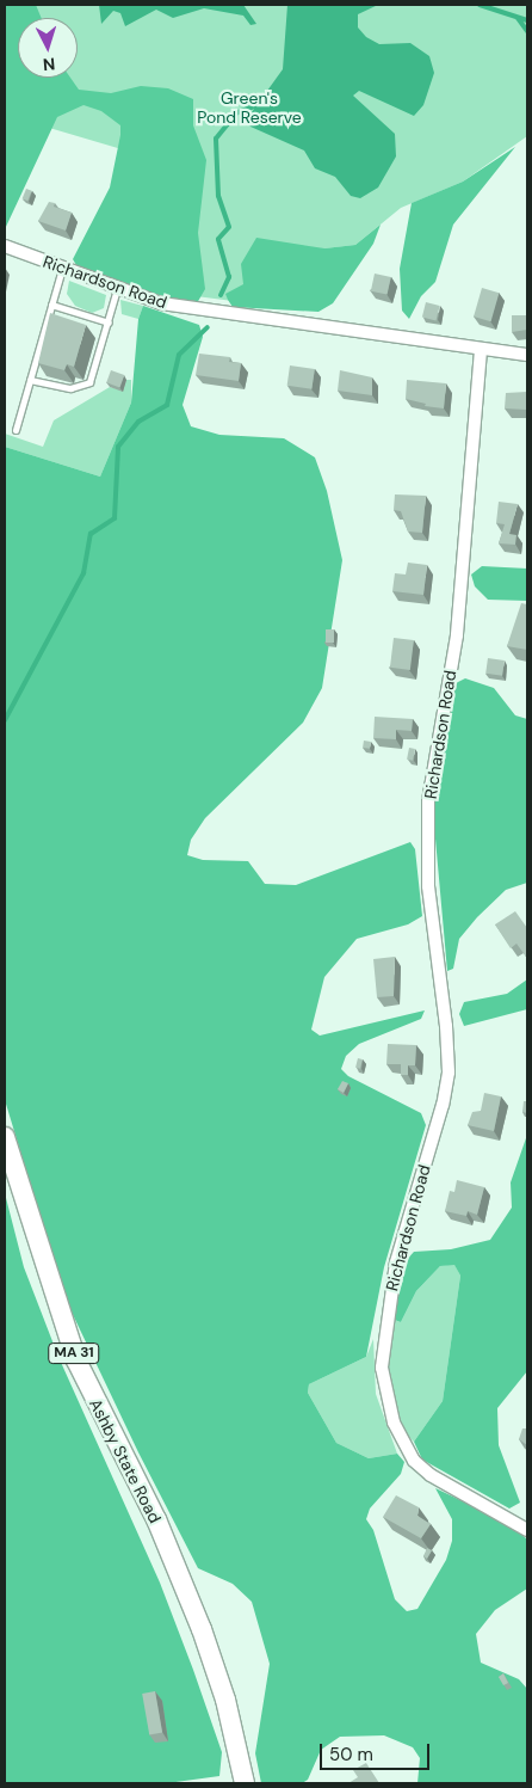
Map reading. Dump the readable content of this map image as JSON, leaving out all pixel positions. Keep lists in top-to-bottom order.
{
  "streets": {
    "main road": ["MA 31", "Ashby State Road"],
    "street": ["Richardson Road"]
  },
  "parks": ["Green's Pond Reserve"],
  "scale_bar": "50 m",
  "north": "bottom"
}
